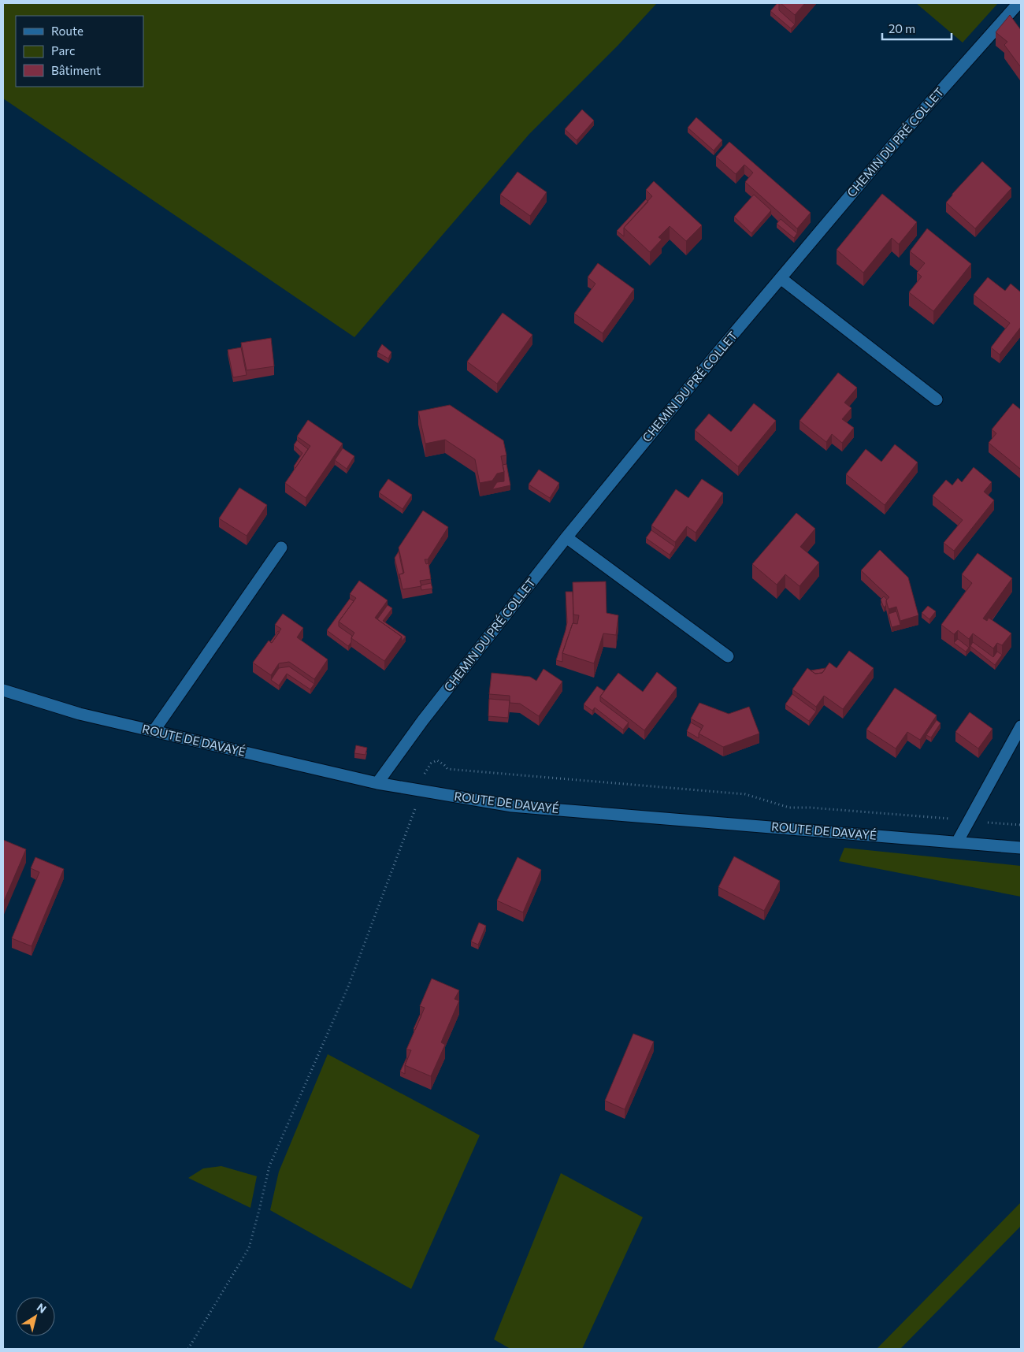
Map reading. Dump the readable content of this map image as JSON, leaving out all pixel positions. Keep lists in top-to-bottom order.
{
  "streets": {
    "street": ["CHEMIN DU PRÉ COLLET", "ROUTE DE DAVAYÉ"]
  },
  "crossings": [
    ["CHEMIN DU PRÉ COLLET", "ROUTE DE DAVAYÉ"]
  ],
  "legend": ["Route", "Parc", "Bâtiment"],
  "scale_bar": "20 m",
  "north": "top right"
}
